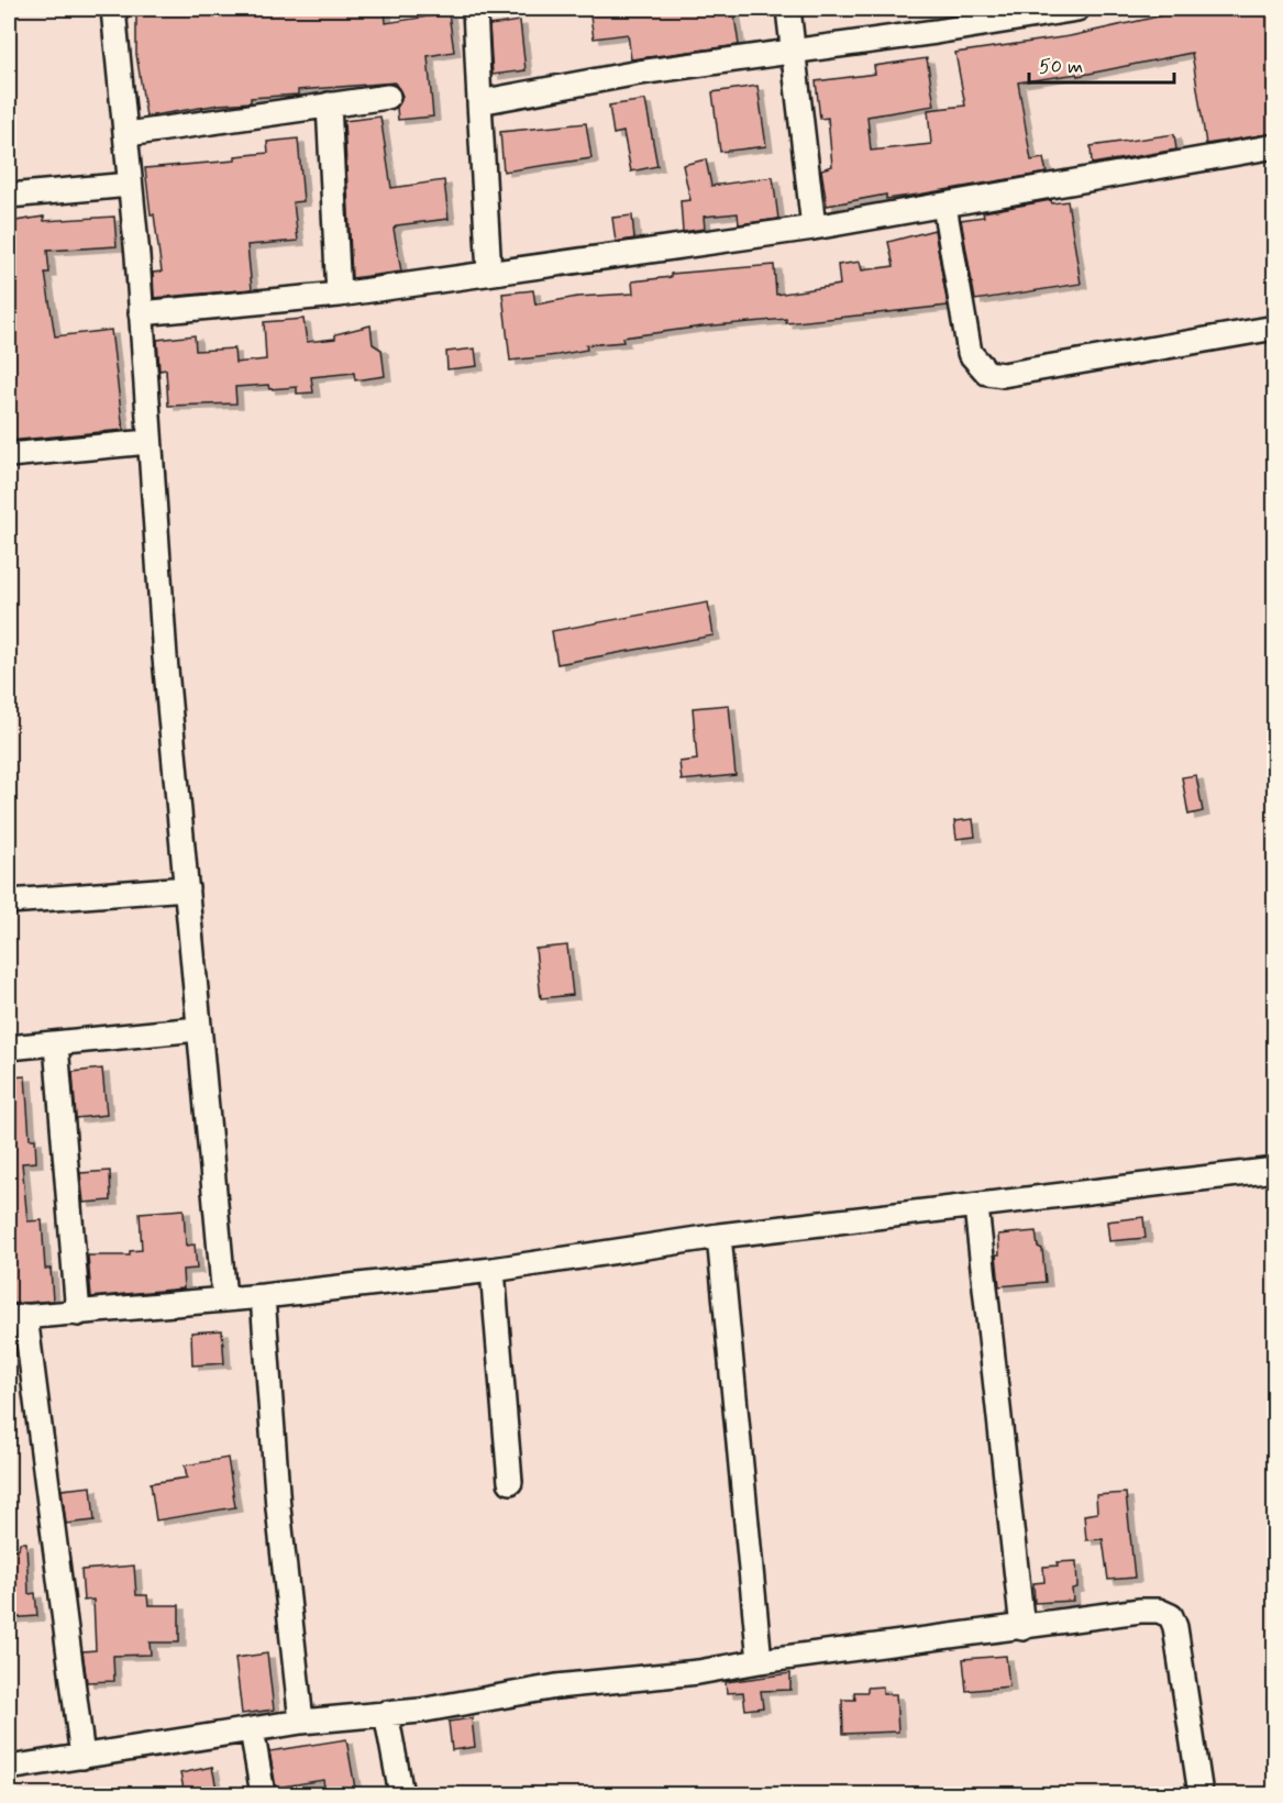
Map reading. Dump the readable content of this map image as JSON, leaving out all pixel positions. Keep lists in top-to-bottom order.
{
  "scale_bar": "50 m"
}
